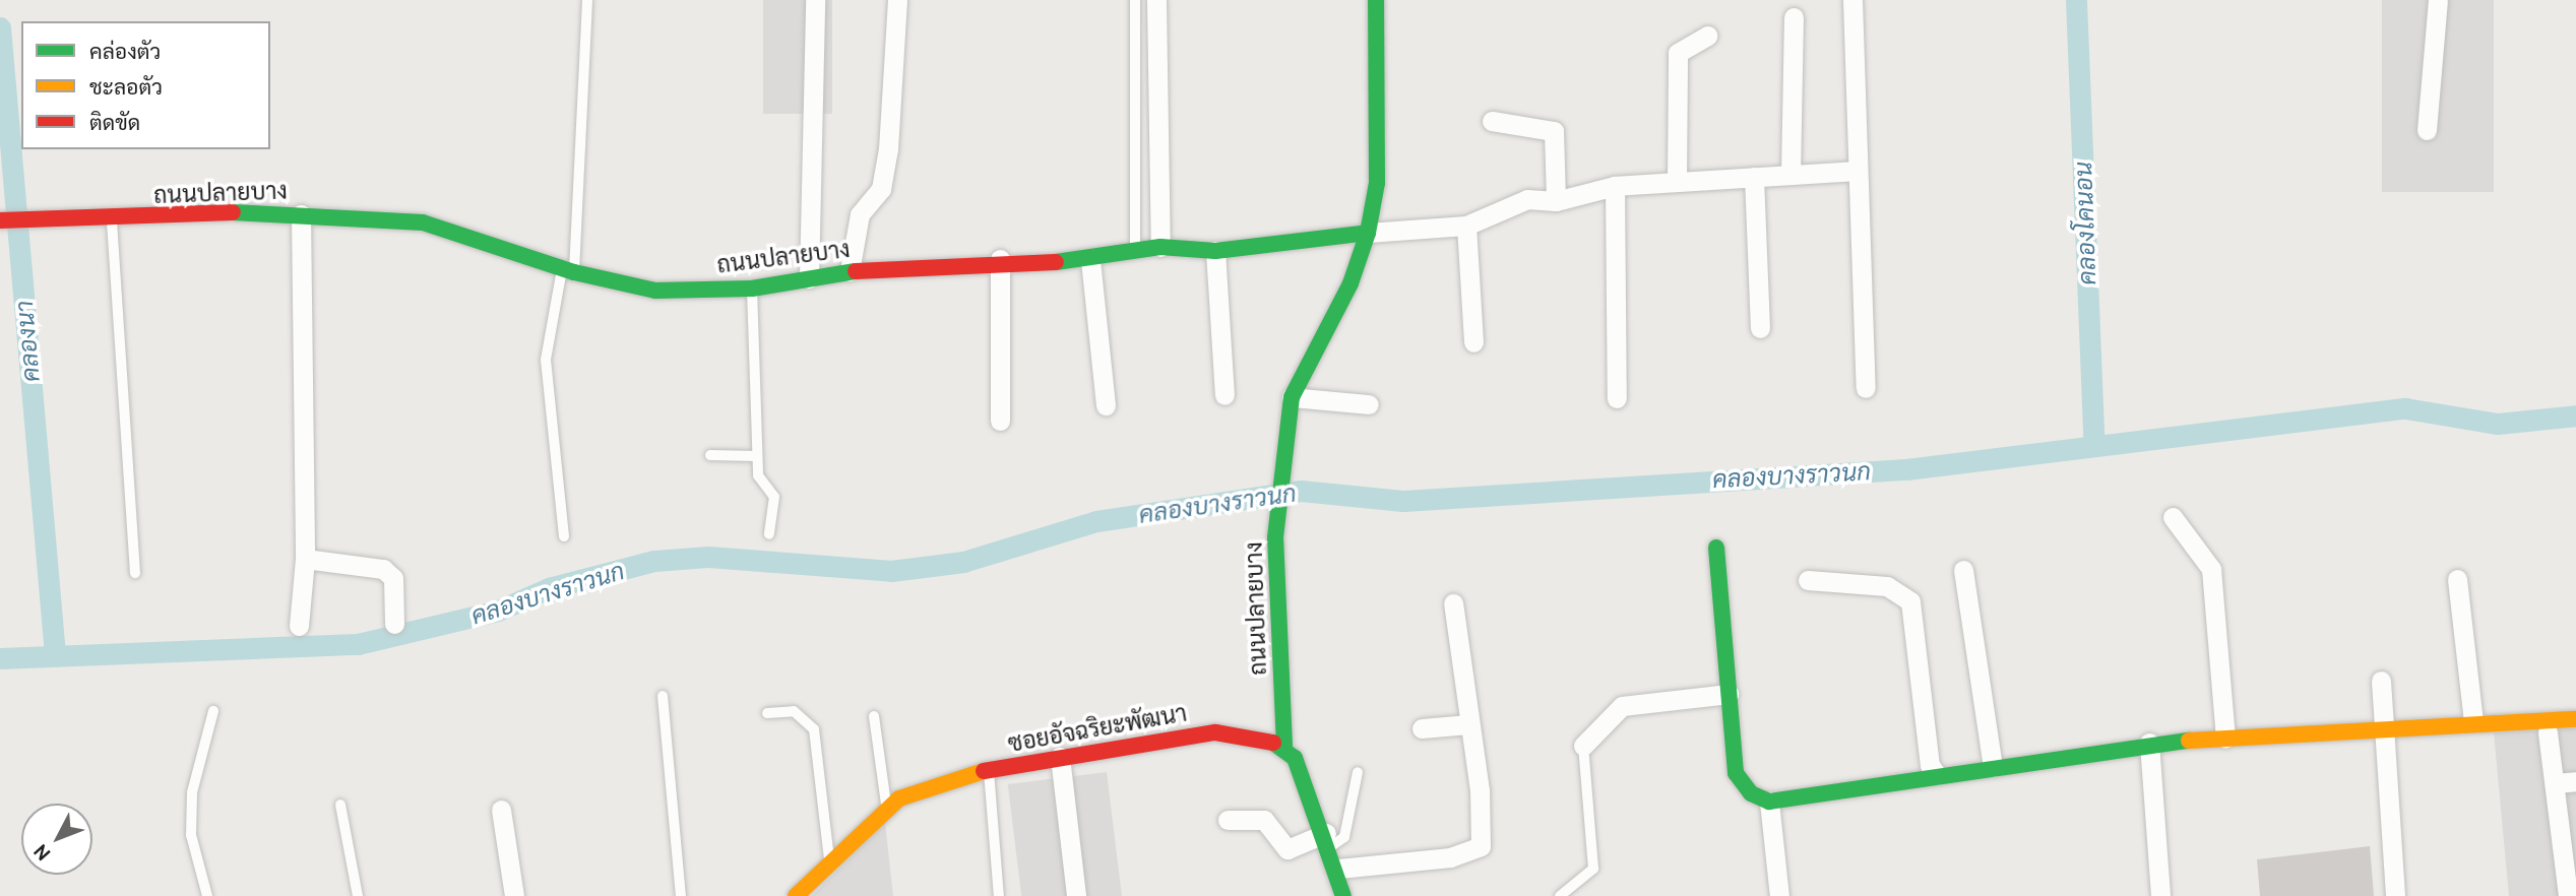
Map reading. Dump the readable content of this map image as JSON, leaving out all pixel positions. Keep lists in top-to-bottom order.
{
  "streets": {
    "street": ["ถนนปลายบาง", "ซอยอัจฉริยะพัฒนา"]
  },
  "crossings": [
    ["ถนนปลายบาง", "ซอยอัจฉริยะพัฒนา"]
  ],
  "water": ["คลองโคนอน", "คลองนา", "คลองบางราวนก"],
  "legend": ["คล่องตัว", "ชะลอตัว", "ติดขัด"],
  "north": "bottom left"
}
